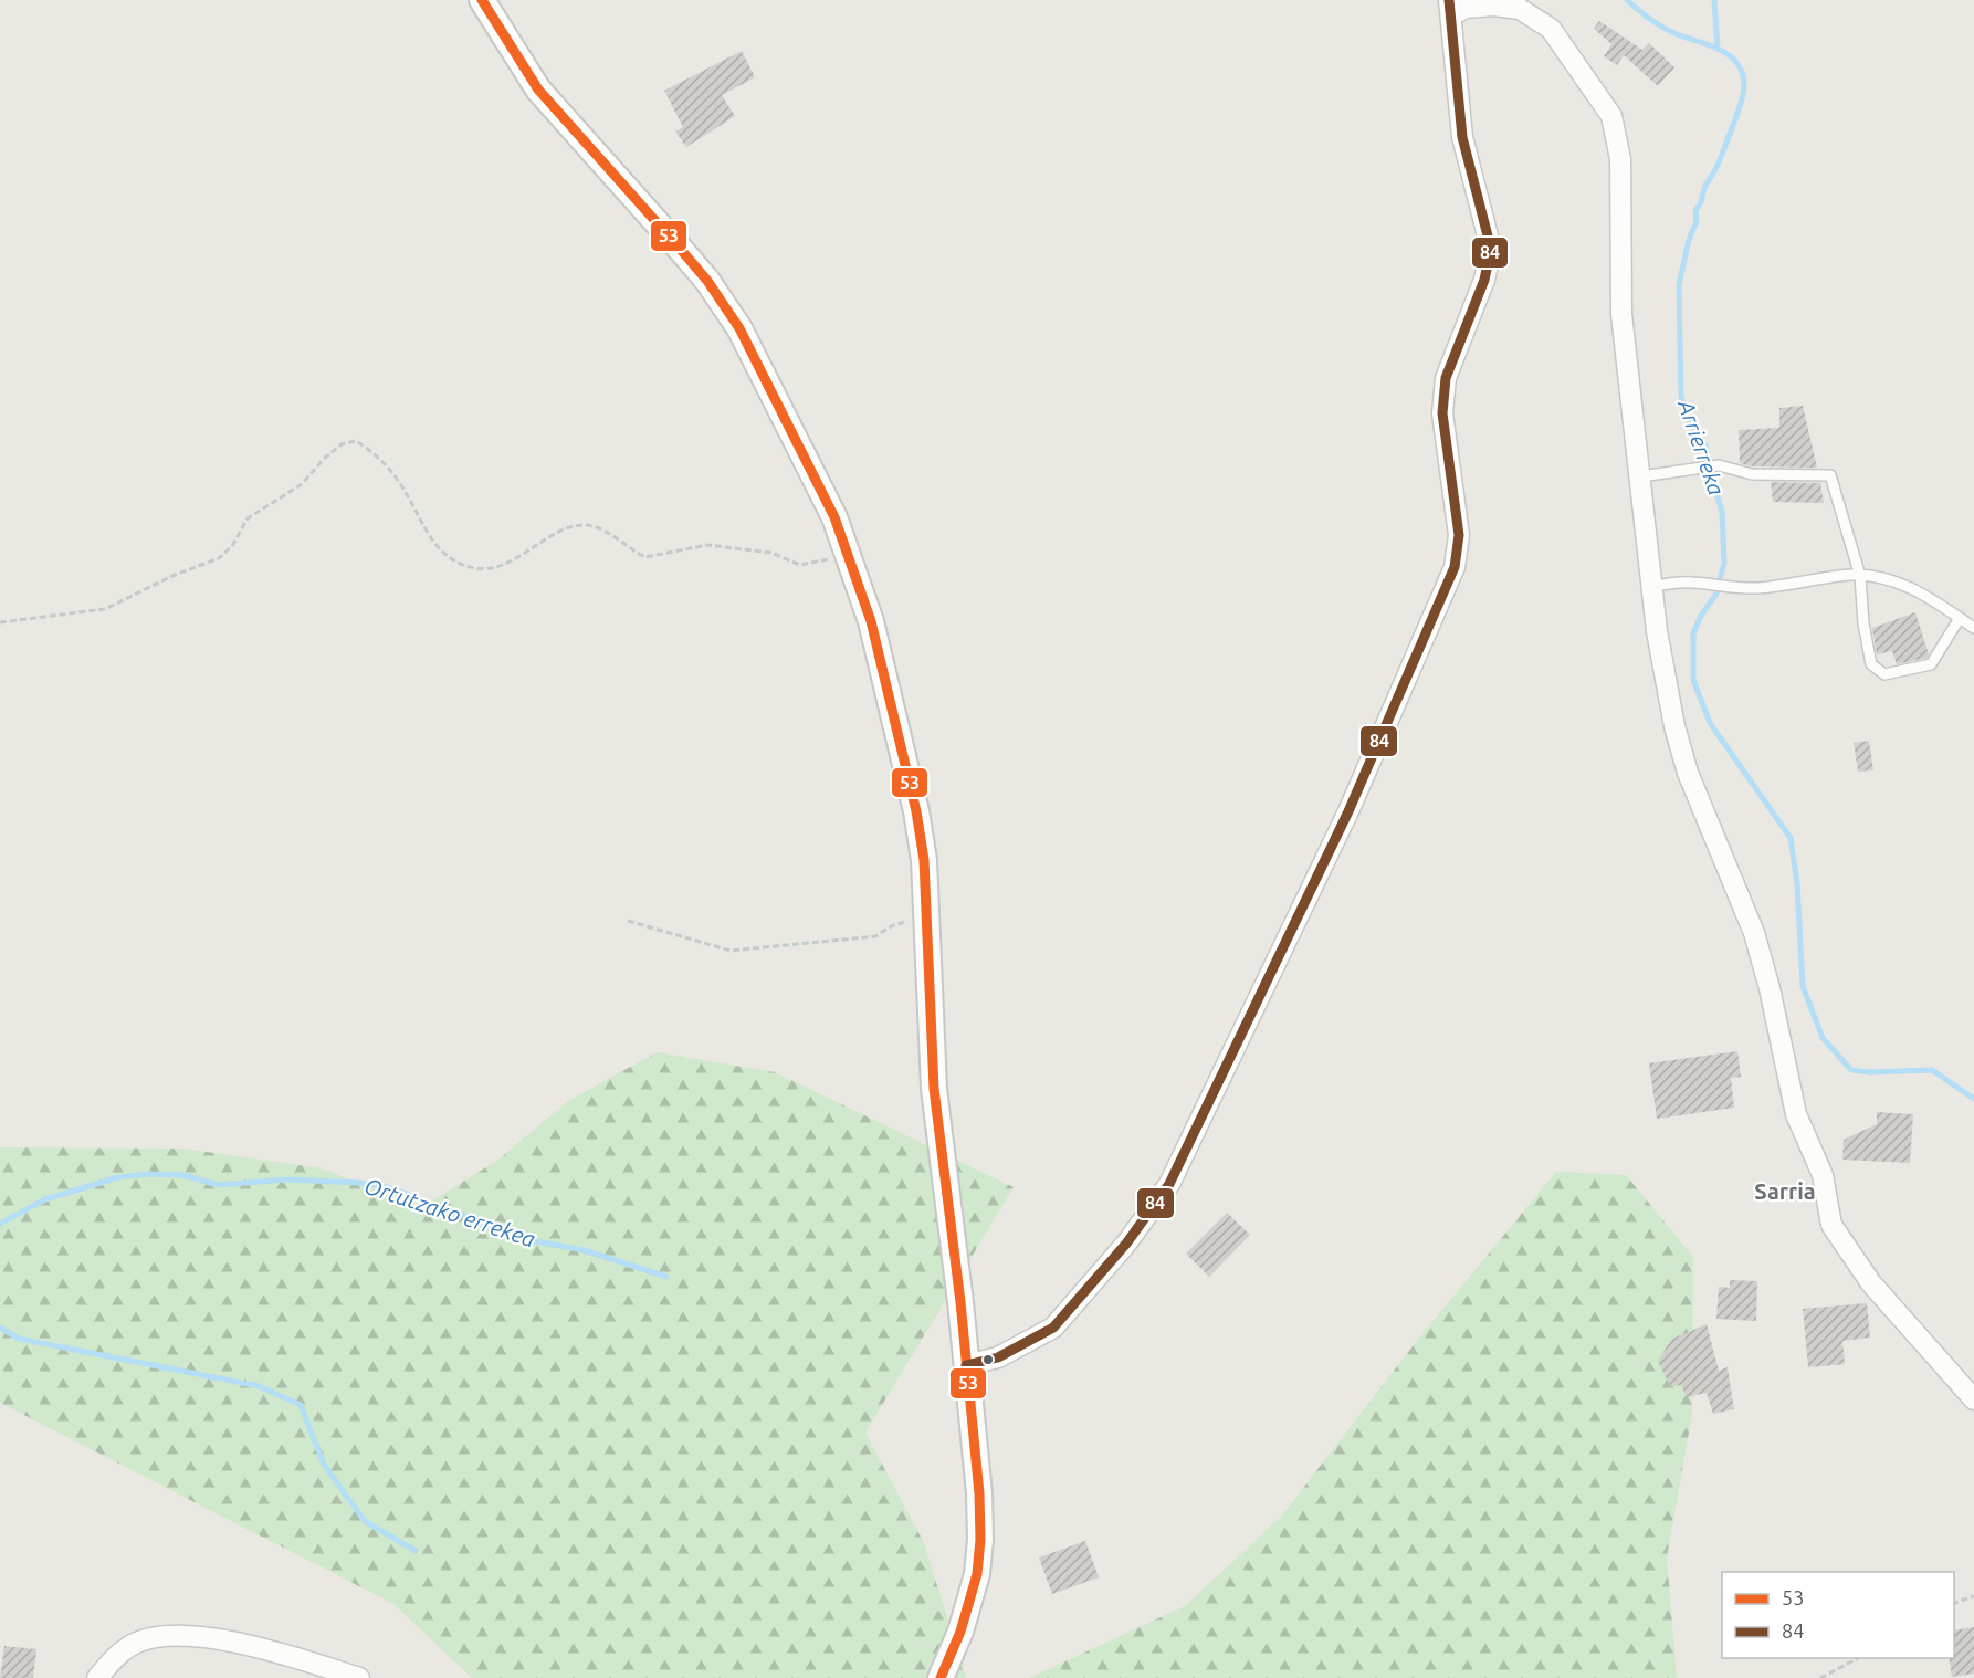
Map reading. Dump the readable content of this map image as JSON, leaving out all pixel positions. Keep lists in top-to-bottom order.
{
  "districts": ["Sarria"],
  "water": ["Arrierreka", "Ortutzako errekea"],
  "lines": ["transit line 53", "transit line 84"],
  "legend": ["53", "84"]
}
